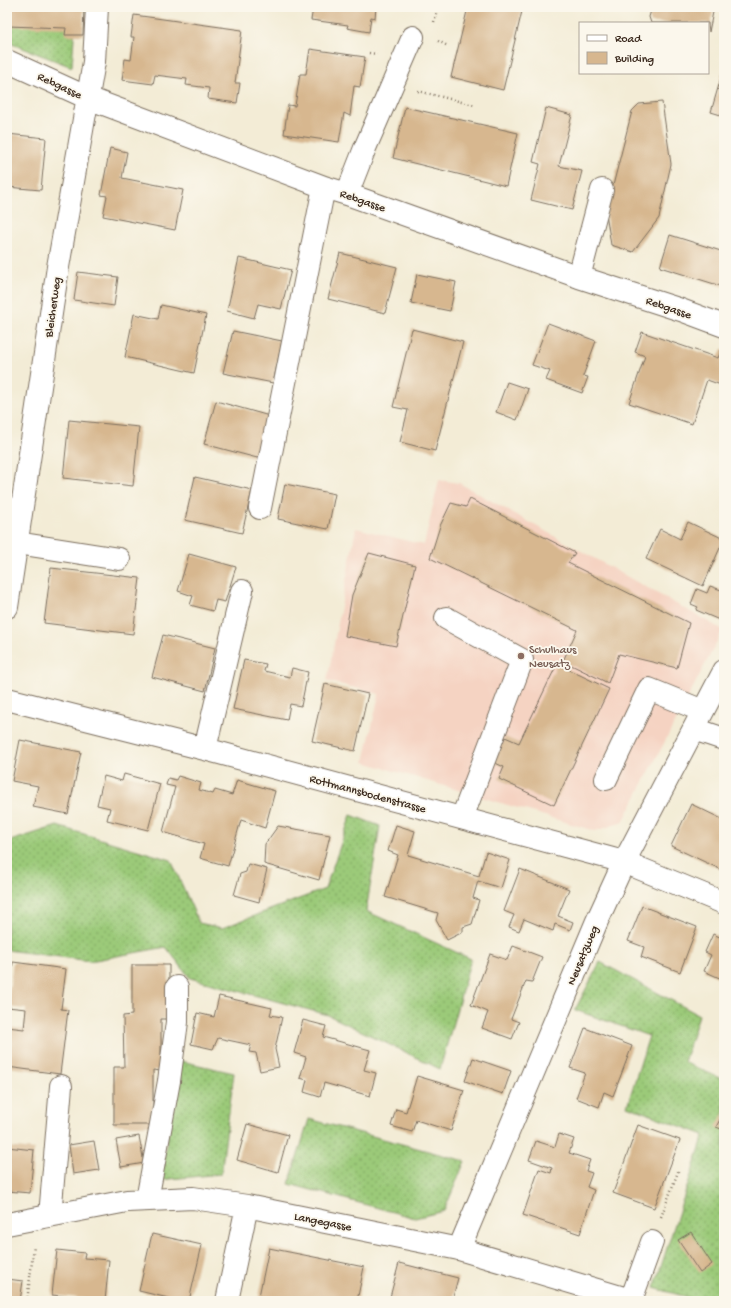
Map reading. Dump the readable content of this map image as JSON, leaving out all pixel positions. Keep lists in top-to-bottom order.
{
  "streets": {
    "street": [
      "Rebgasse",
      "Bleicherweg",
      "Rottmannsbodenstrasse",
      "Neusatzweg",
      "Langegasse"
    ]
  },
  "crossings": [
    ["Rebgasse", "Bleicherweg"],
    ["Rottmannsbodenstrasse", "Neusatzweg"],
    ["Neusatzweg", "Langegasse"]
  ],
  "places": ["Schulhaus Neusatz"],
  "legend": ["Road", "Building"]
}
